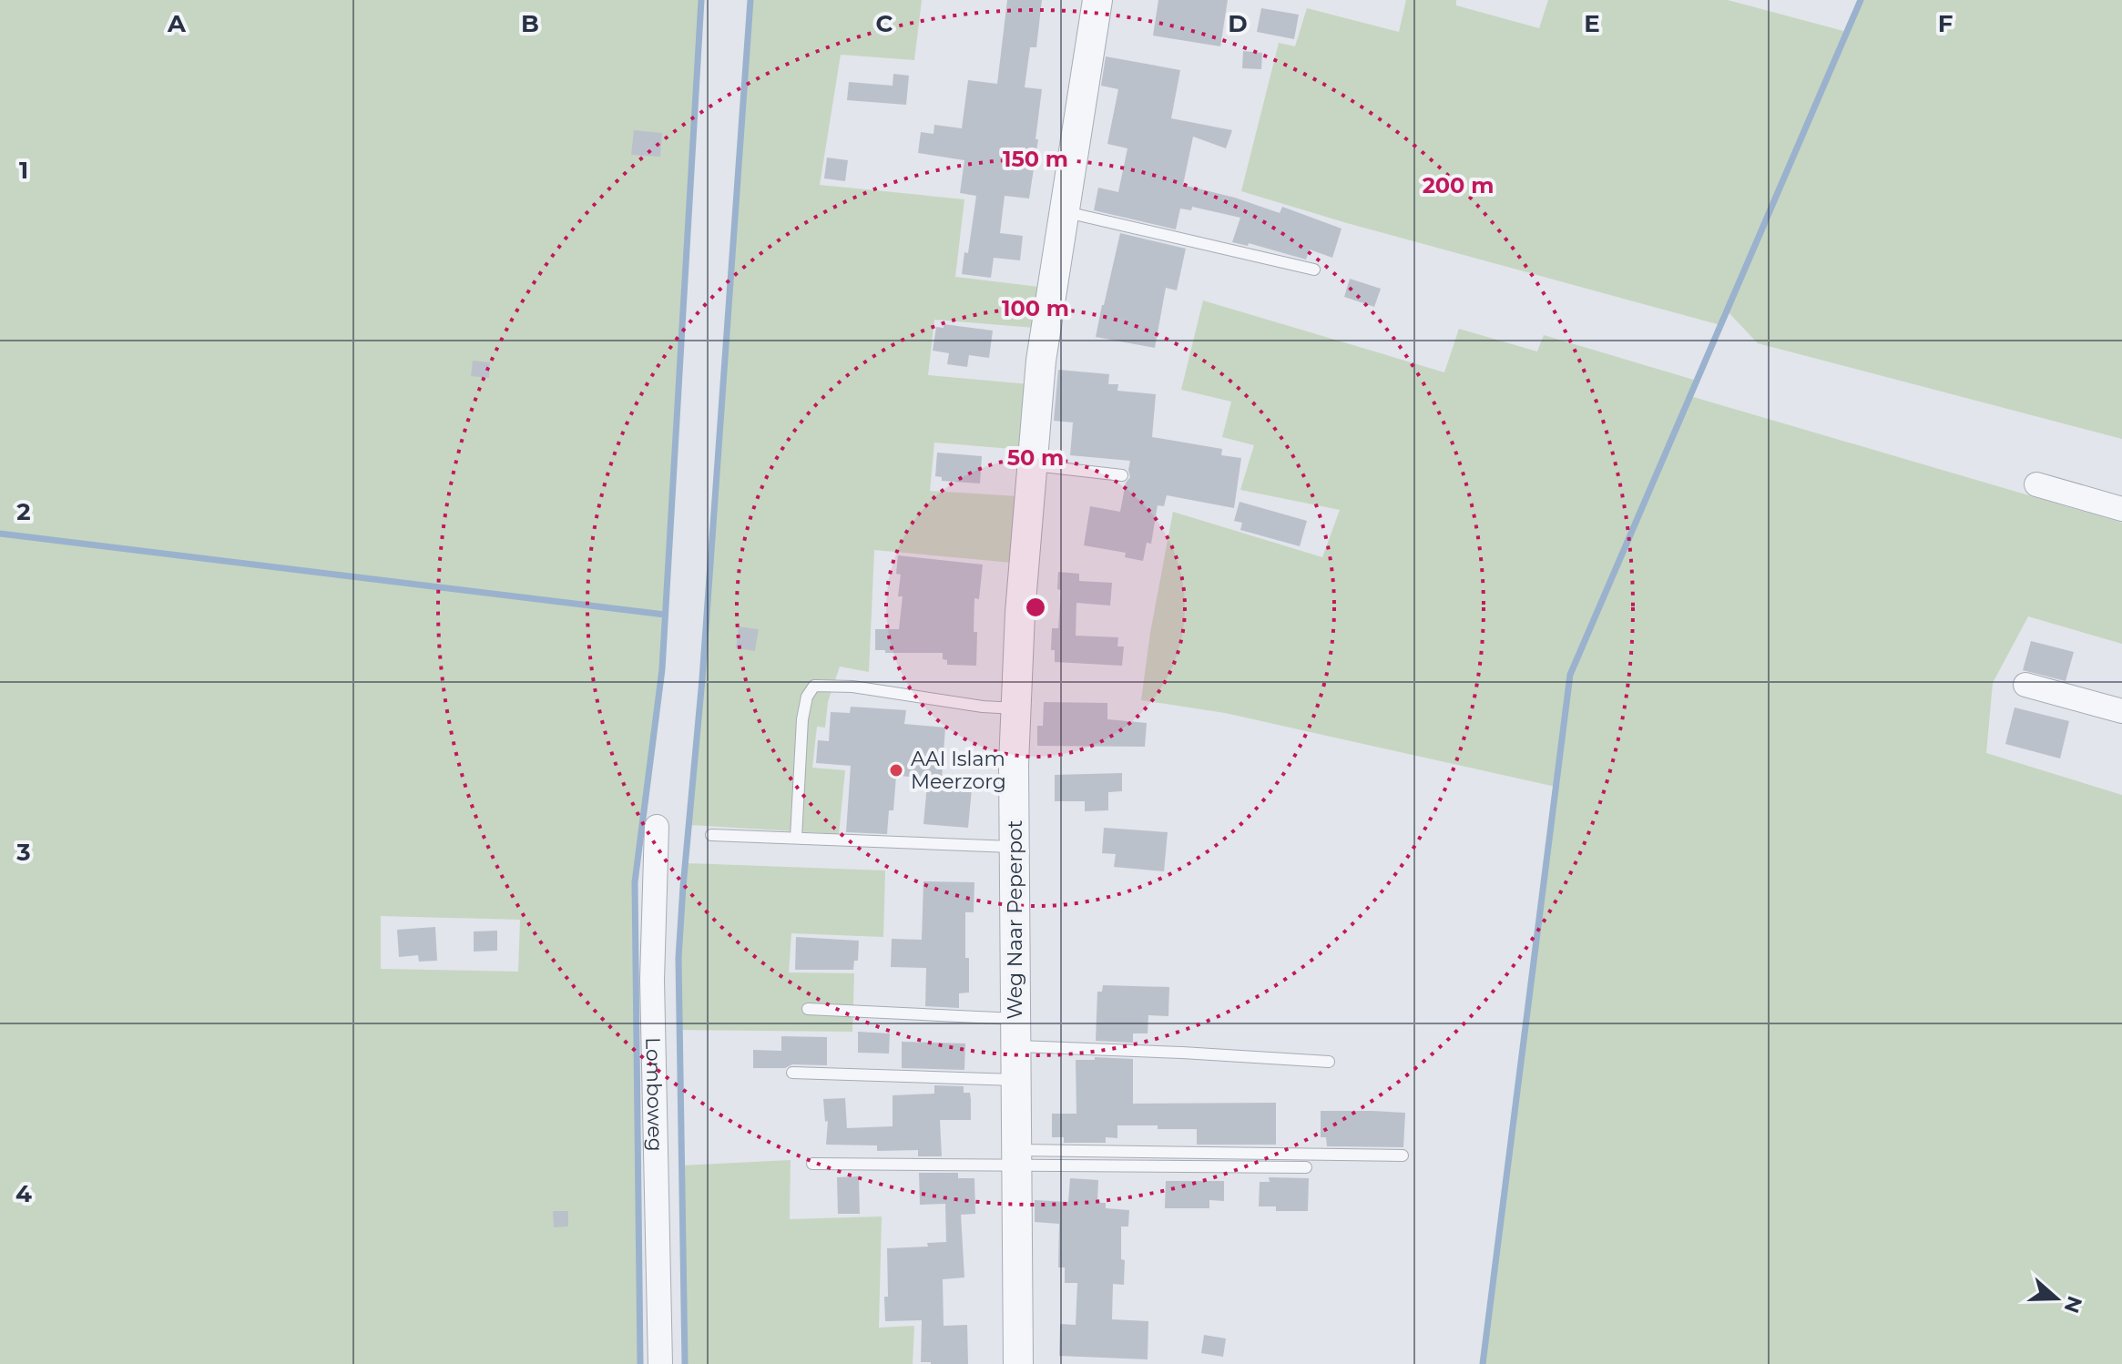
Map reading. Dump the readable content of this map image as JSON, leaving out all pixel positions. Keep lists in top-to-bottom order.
{
  "streets": {
    "street": ["Weg Naar Peperpot", "Lomboweg"]
  },
  "places": ["AAI Islam Meerzorg"],
  "north": "right",
  "grid": {
    "columns": [
      "A",
      "B",
      "C",
      "D",
      "E",
      "F"
    ],
    "rows": [
      "1",
      "2",
      "3",
      "4"
    ]
  },
  "rings": [
    "150 m",
    "200 m",
    "100 m",
    "50 m"
  ]
}
